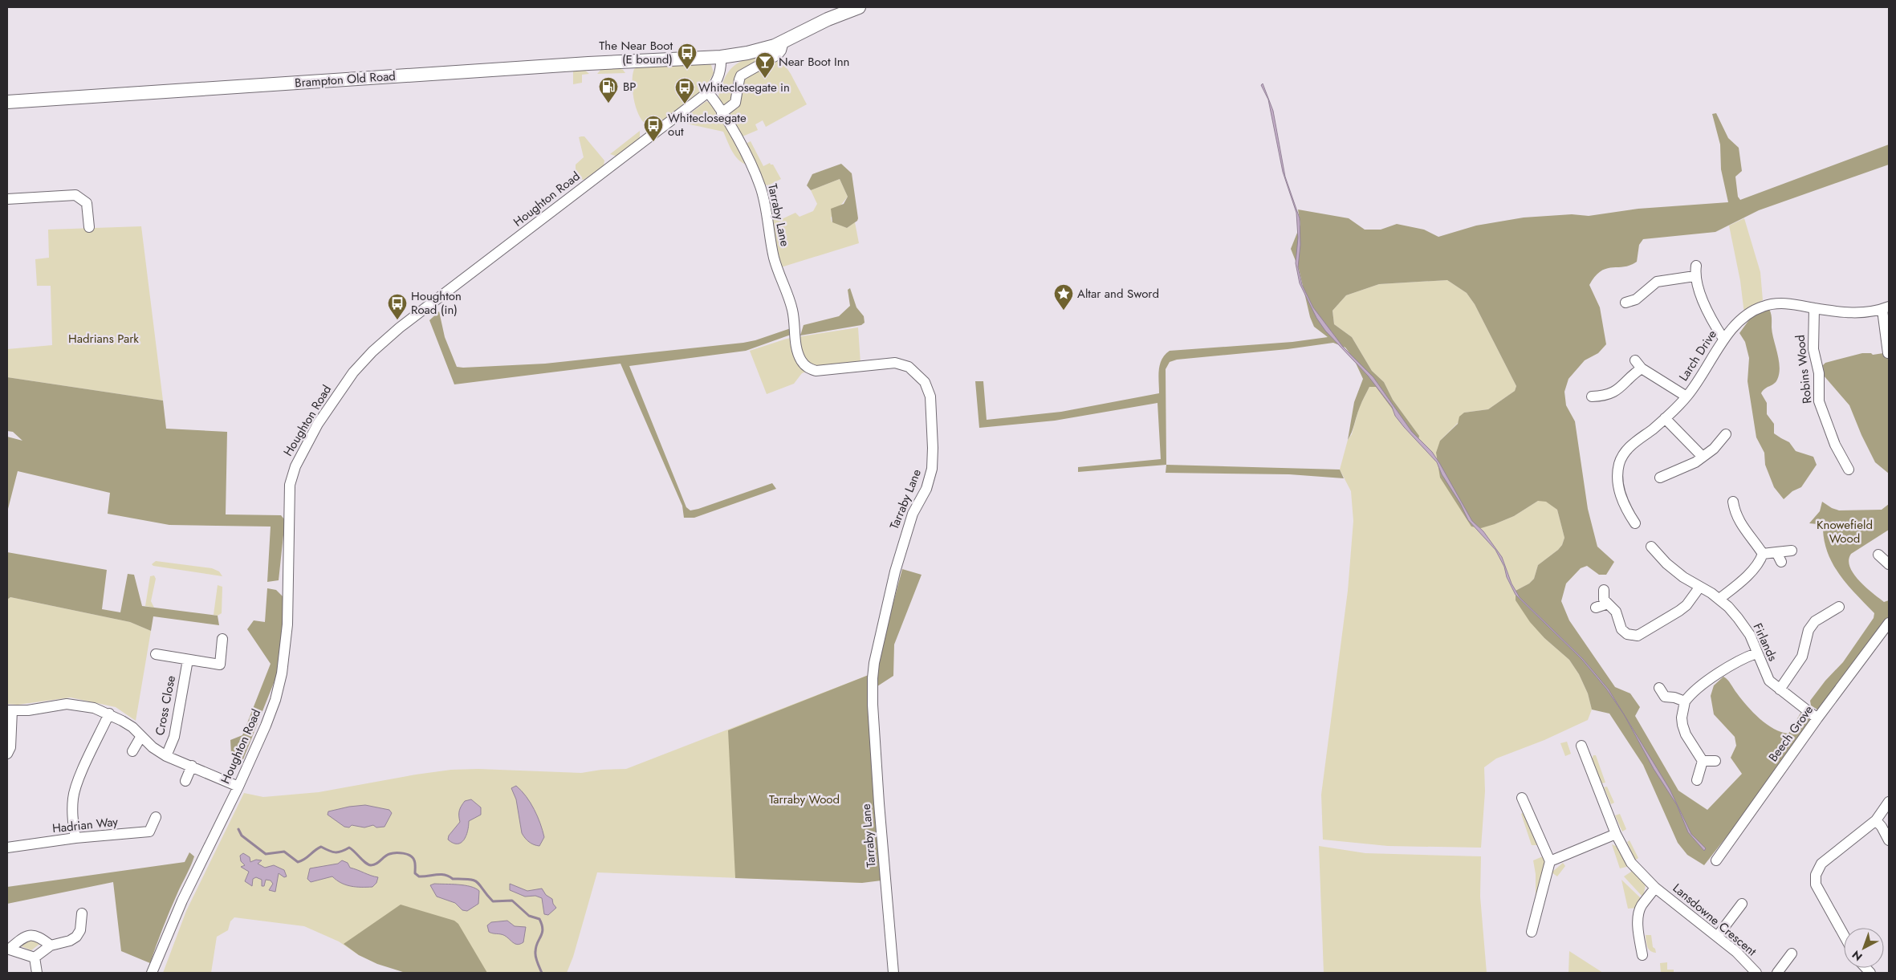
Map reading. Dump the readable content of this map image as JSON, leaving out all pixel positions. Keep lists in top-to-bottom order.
{
  "streets": {
    "main road": ["Brampton Old Road"],
    "street": [
      "Houghton Road",
      "Tarraby Lane",
      "Larch Drive",
      "Robins Wood",
      "Firlands",
      "Cross Close",
      "Beech Grove",
      "Hadrian Way",
      "Lansdowne Crescent"
    ]
  },
  "crossings": [
    ["Brampton Old Road", "Houghton Road"],
    ["Houghton Road", "Tarraby Lane"],
    ["Larch Drive", "Robins Wood"],
    ["Firlands", "Beech Grove"]
  ],
  "parks": ["Hadrians Park", "Knowefield Wood", "Tarraby Wood"],
  "places": {
    "bus stop": [
      "The Near Boot (E bound)",
      "Whiteclosegate in",
      "Whiteclosegate out",
      "Houghton Road (in)"
    ],
    "bar": ["Near Boot Inn"],
    "fuel station": ["BP"],
    "place": ["Altar and Sword"]
  },
  "north": "bottom left"
}
